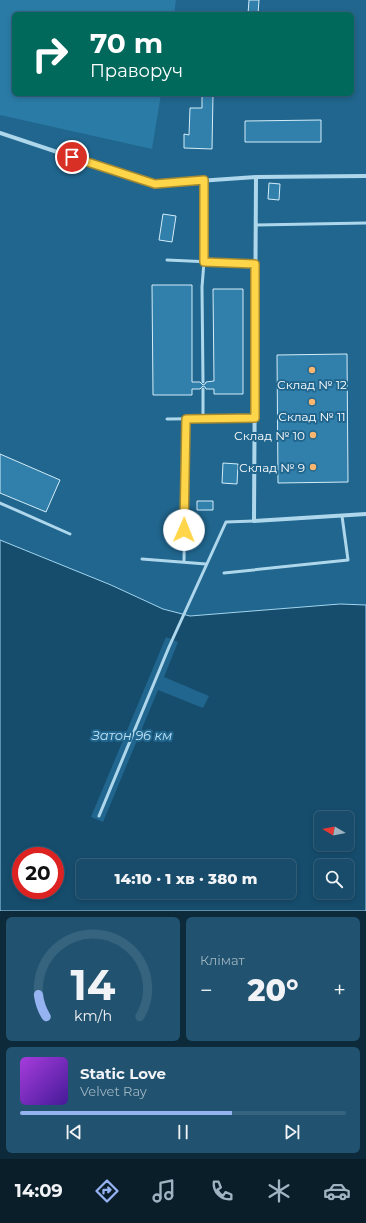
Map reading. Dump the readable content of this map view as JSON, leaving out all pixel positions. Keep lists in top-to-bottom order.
{
  "water": ["Затон 96 км"],
  "places": [
    "Склад № 12",
    "Склад № 11",
    "Склад № 10",
    "Склад № 9"
  ],
  "north": "left",
  "page": {
    "turn": ["70 m", "Праворуч"],
    "limit": "20",
    "trip": "14:10 · 1 хв · 380 m",
    "tile": "Клімат",
    "heat": ["−", "20°", "+"],
    "song": ["Static Love", "Velvet Ray"],
    "tabs": "14:09",
    "gauge": ["14", "km/h"]
  }
}
